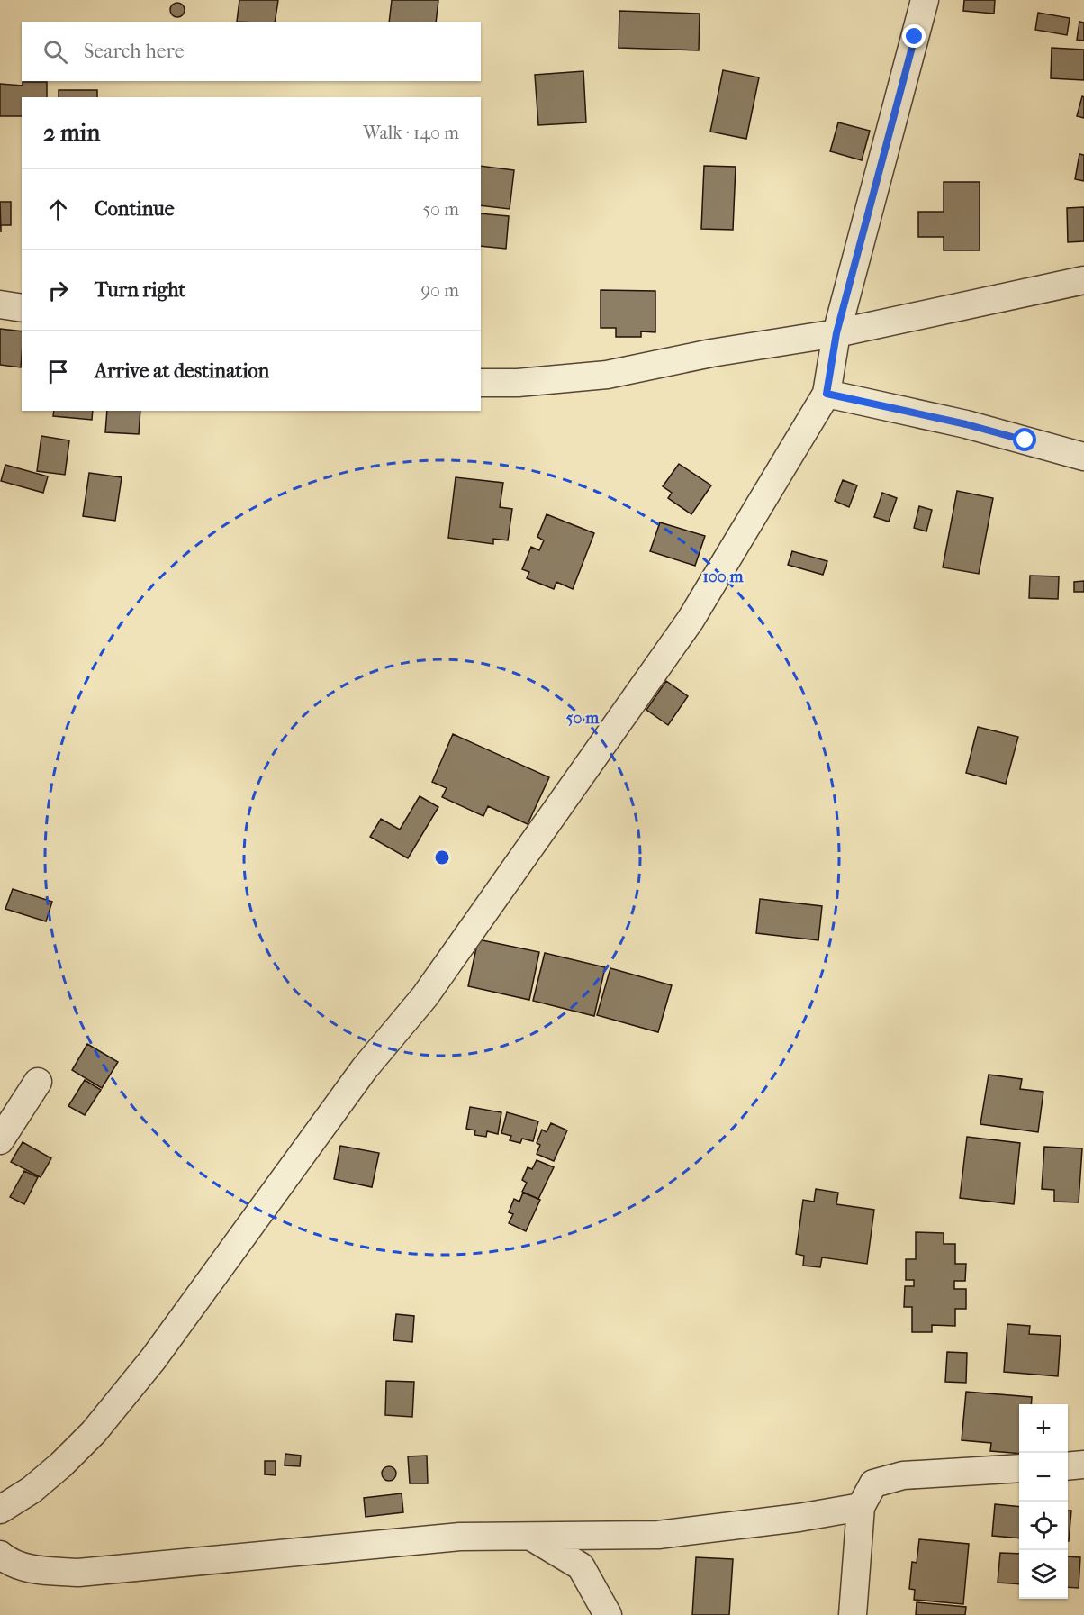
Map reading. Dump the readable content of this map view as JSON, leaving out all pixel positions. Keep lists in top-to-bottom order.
{
  "page": {
    "search": "Search here",
    "heading": ["2 min", "Walk · 140 m"],
    "list": [
      ["Continue", "50 m"],
      ["Turn right", "90 m"],
      "Arrive at destination"
    ],
    "map_buttons": ["+", "−"]
  },
  "rings": ["100 m", "50 m"]
}
